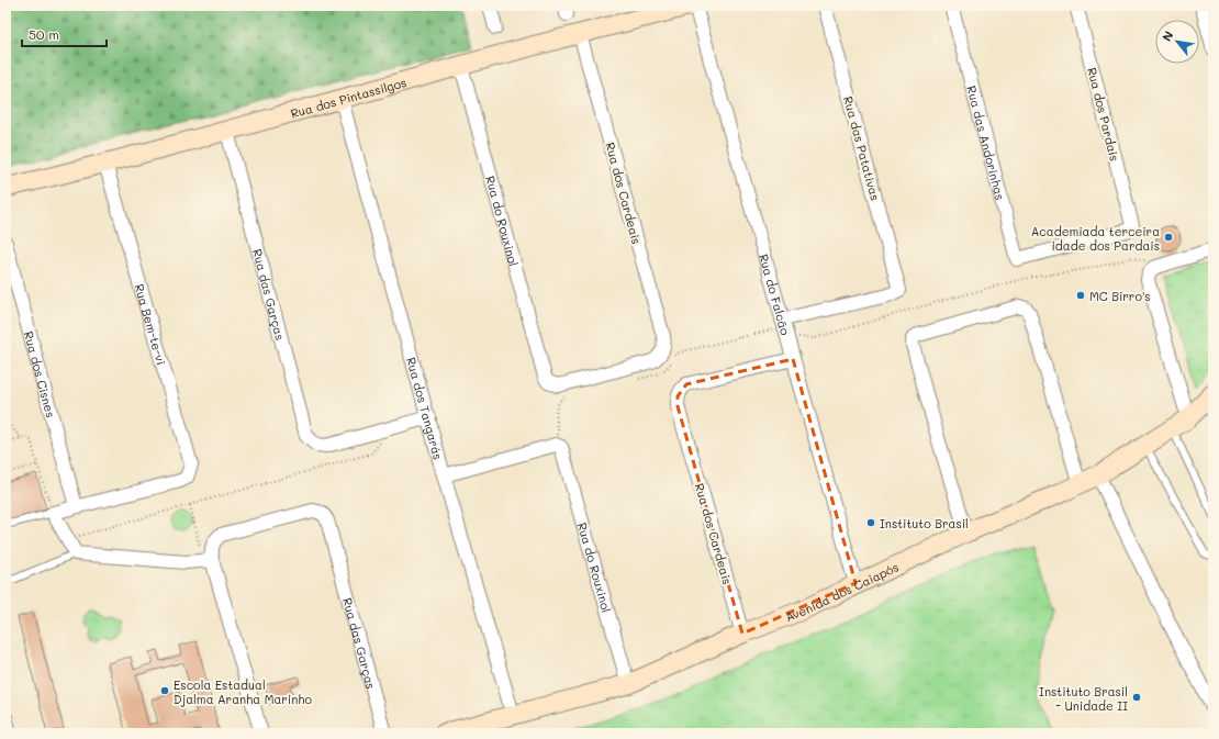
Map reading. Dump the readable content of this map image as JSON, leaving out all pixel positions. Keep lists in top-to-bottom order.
{
  "streets": {
    "main road": ["Rua dos Pintassilgos", "Avenida dos Caiapós"],
    "street": [
      "Rua dos Pardais",
      "Rua das Andorinhas",
      "Rua das Patativas",
      "Rua dos Cardeais",
      "Rua do Rouxinol",
      "Rua das Garças",
      "Rua do Falcão",
      "Rua Bem-te-vi",
      "Rua dos Cisnes",
      "Rua dos Tangarás"
    ]
  },
  "crossings": [
    ["Rua dos Pintassilgos", "Rua dos Cardeais"],
    ["Rua dos Pintassilgos", "Rua do Rouxinol"],
    ["Rua dos Pintassilgos", "Rua das Garças"],
    ["Rua dos Pintassilgos", "Rua Bem-te-vi"],
    ["Rua dos Pintassilgos", "Rua dos Tangarás"],
    ["Rua dos Pardais", "Rua das Andorinhas"],
    ["Rua das Patativas", "Rua do Falcão"],
    ["Rua dos Cardeais", "Rua do Rouxinol"],
    ["Rua dos Cardeais", "Rua do Falcão"],
    ["Rua dos Cardeais", "Avenida dos Caiapós"],
    ["Rua do Rouxinol", "Rua dos Tangarás"],
    ["Rua do Rouxinol", "Avenida dos Caiapós"],
    ["Rua do Falcão", "Avenida dos Caiapós"],
    ["Rua Bem-te-vi", "Rua dos Cisnes"],
    ["Rua dos Tangarás", "Avenida dos Caiapós"]
  ],
  "places": [
    "Academiada terceira idade dos Pardais",
    "MC Birro's",
    "Instituto Brasil",
    "Escola Estadual Djalma Aranha Marinho",
    "Instituto Brasil - Unidade II"
  ],
  "scale_bar": "50 m",
  "north": "top left"
}
